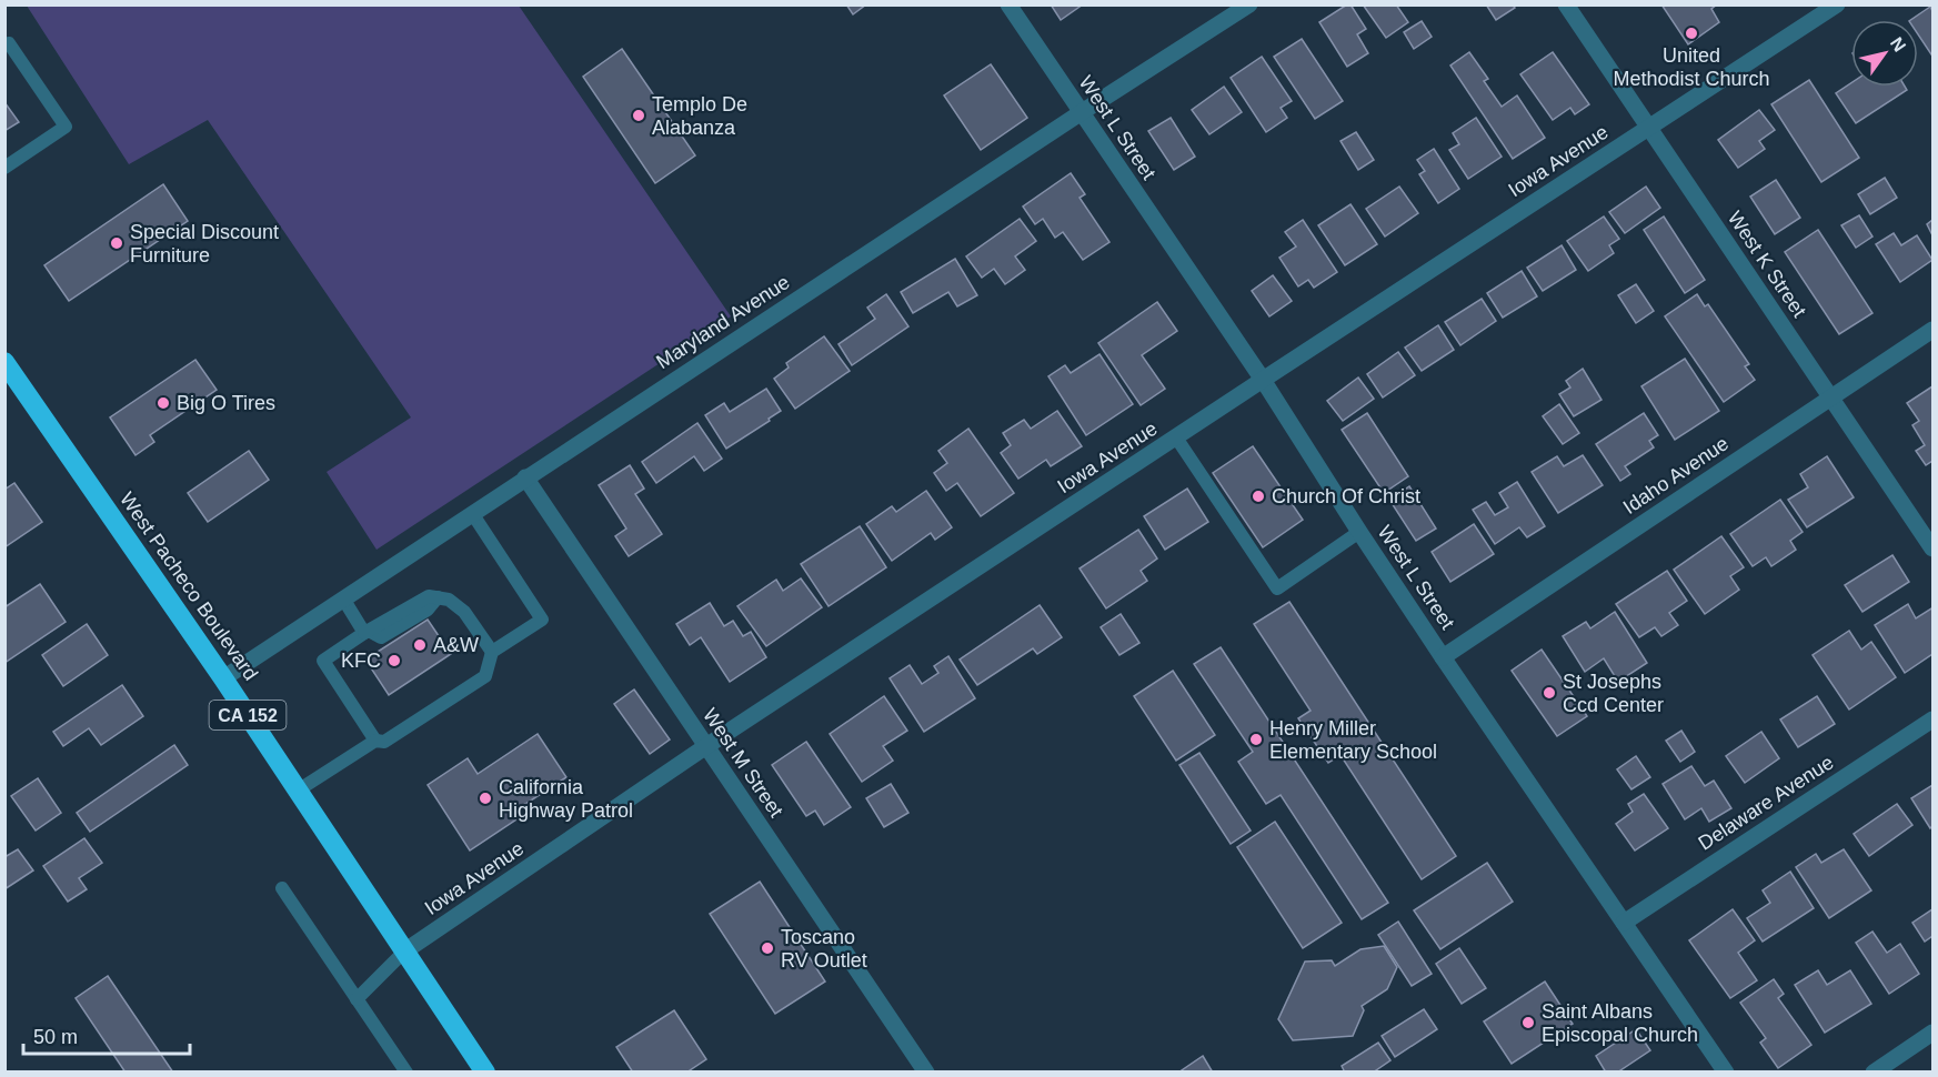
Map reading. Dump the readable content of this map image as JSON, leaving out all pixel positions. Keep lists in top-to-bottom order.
{
  "streets": {
    "highway": ["West Pacheco Boulevard", "CA 152"],
    "street": [
      "West L Street",
      "Iowa Avenue",
      "West K Street",
      "Maryland Avenue",
      "Idaho Avenue",
      "West M Street",
      "Delaware Avenue"
    ]
  },
  "crossings": [
    ["West L Street", "Iowa Avenue"],
    ["West L Street", "Maryland Avenue"],
    ["West L Street", "Idaho Avenue"],
    ["West L Street", "Delaware Avenue"],
    ["Iowa Avenue", "West K Street"],
    ["Iowa Avenue", "West Pacheco Boulevard"],
    ["Iowa Avenue", "West M Street"],
    ["West K Street", "Idaho Avenue"],
    ["Maryland Avenue", "West Pacheco Boulevard"],
    ["Maryland Avenue", "West M Street"]
  ],
  "places": [
    "United Methodist Church",
    "Templo De Alabanza",
    "Special Discount Furniture",
    "Big O Tires",
    "Church Of Christ",
    "A&W",
    "KFC",
    "St Josephs Ccd Center",
    "Henry Miller Elementary School",
    "California Highway Patrol",
    "Toscano RV Outlet",
    "Saint Albans Episcopal Church"
  ],
  "scale_bar": "50 m",
  "north": "top right"
}
